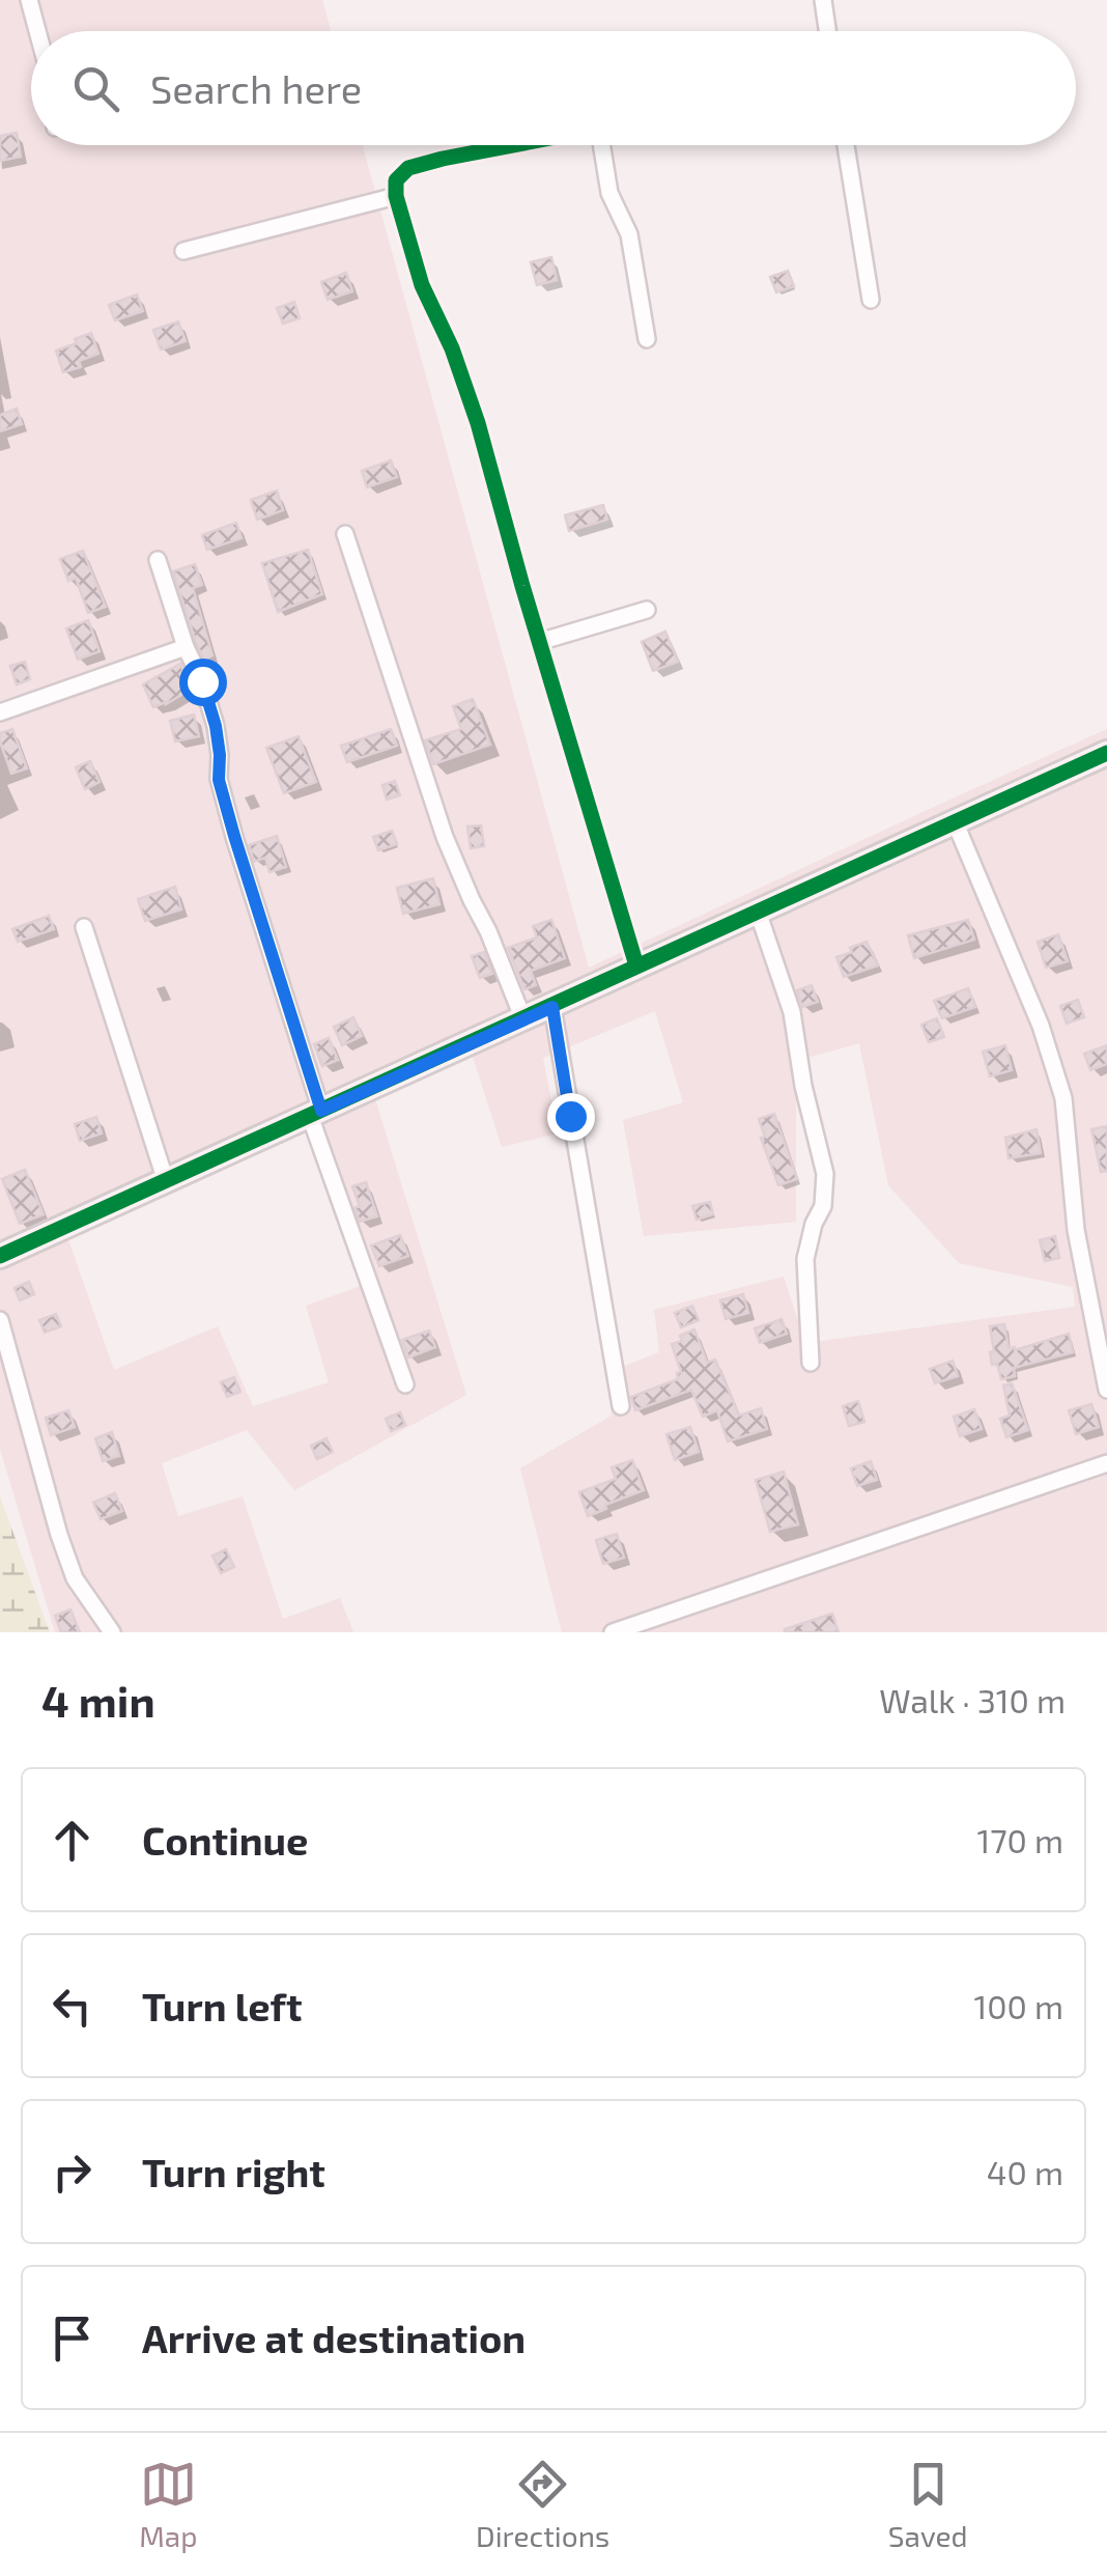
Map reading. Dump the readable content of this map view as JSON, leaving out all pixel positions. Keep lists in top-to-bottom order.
{
  "page": {
    "search": "Search here",
    "heading": ["4 min", "Walk · 310 m"],
    "list": [
      ["Continue", "170 m"],
      ["Turn left", "100 m"],
      ["Turn right", "40 m"],
      "Arrive at destination"
    ],
    "nav": ["Map", "Directions", "Saved"]
  }
}
